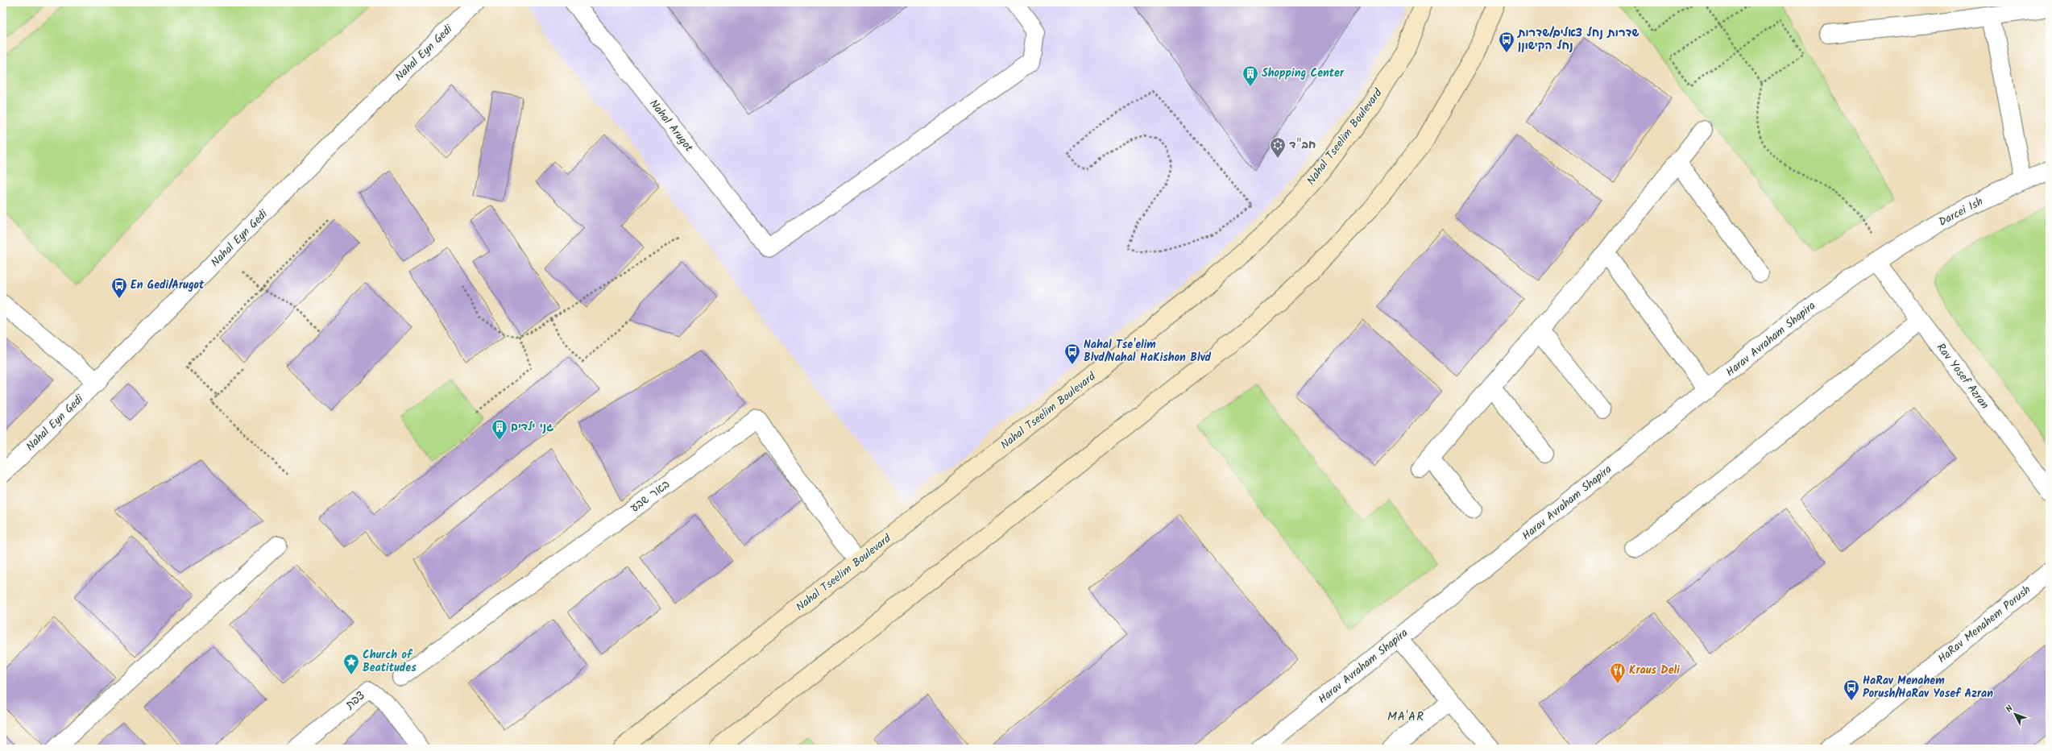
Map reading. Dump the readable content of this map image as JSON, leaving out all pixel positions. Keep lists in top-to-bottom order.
{
  "streets": {
    "main road": ["Nahal Tseelim Boulevard"],
    "street": [
      "Nahal Eyn Gedi",
      "Nahal Arugot",
      "Darcei Ish",
      "Harav Avraham Shapira",
      "Rav Yosef Azran",
      "באר שבע",
      "HaRav Menahem Porush",
      "צפת"
    ]
  },
  "crossings": [
    ["Nahal Tseelim Boulevard", "באר שבע"],
    ["Darcei Ish", "Harav Avraham Shapira"],
    ["Darcei Ish", "Rav Yosef Azran"],
    ["Harav Avraham Shapira", "Rav Yosef Azran"]
  ],
  "districts": ["MA'AR"],
  "places": {
    "bus stop": [
      "שדרות נחל צאלים/שדרות נחל הקישוןן",
      "En Gedi/Arugot",
      "Nahal Tse'elim Blvd/Nahal HaKishon Blvd",
      "HaRav Menahem Porush/HaRav Yosef Azran"
    ],
    "building": ["Shopping Center", "גני ילדים"],
    "synagogue": ["חב\"ד"],
    "place": ["Church of Beatitudes"],
    "restaurant": ["Kraus Deli"]
  },
  "north": "top left"
}
